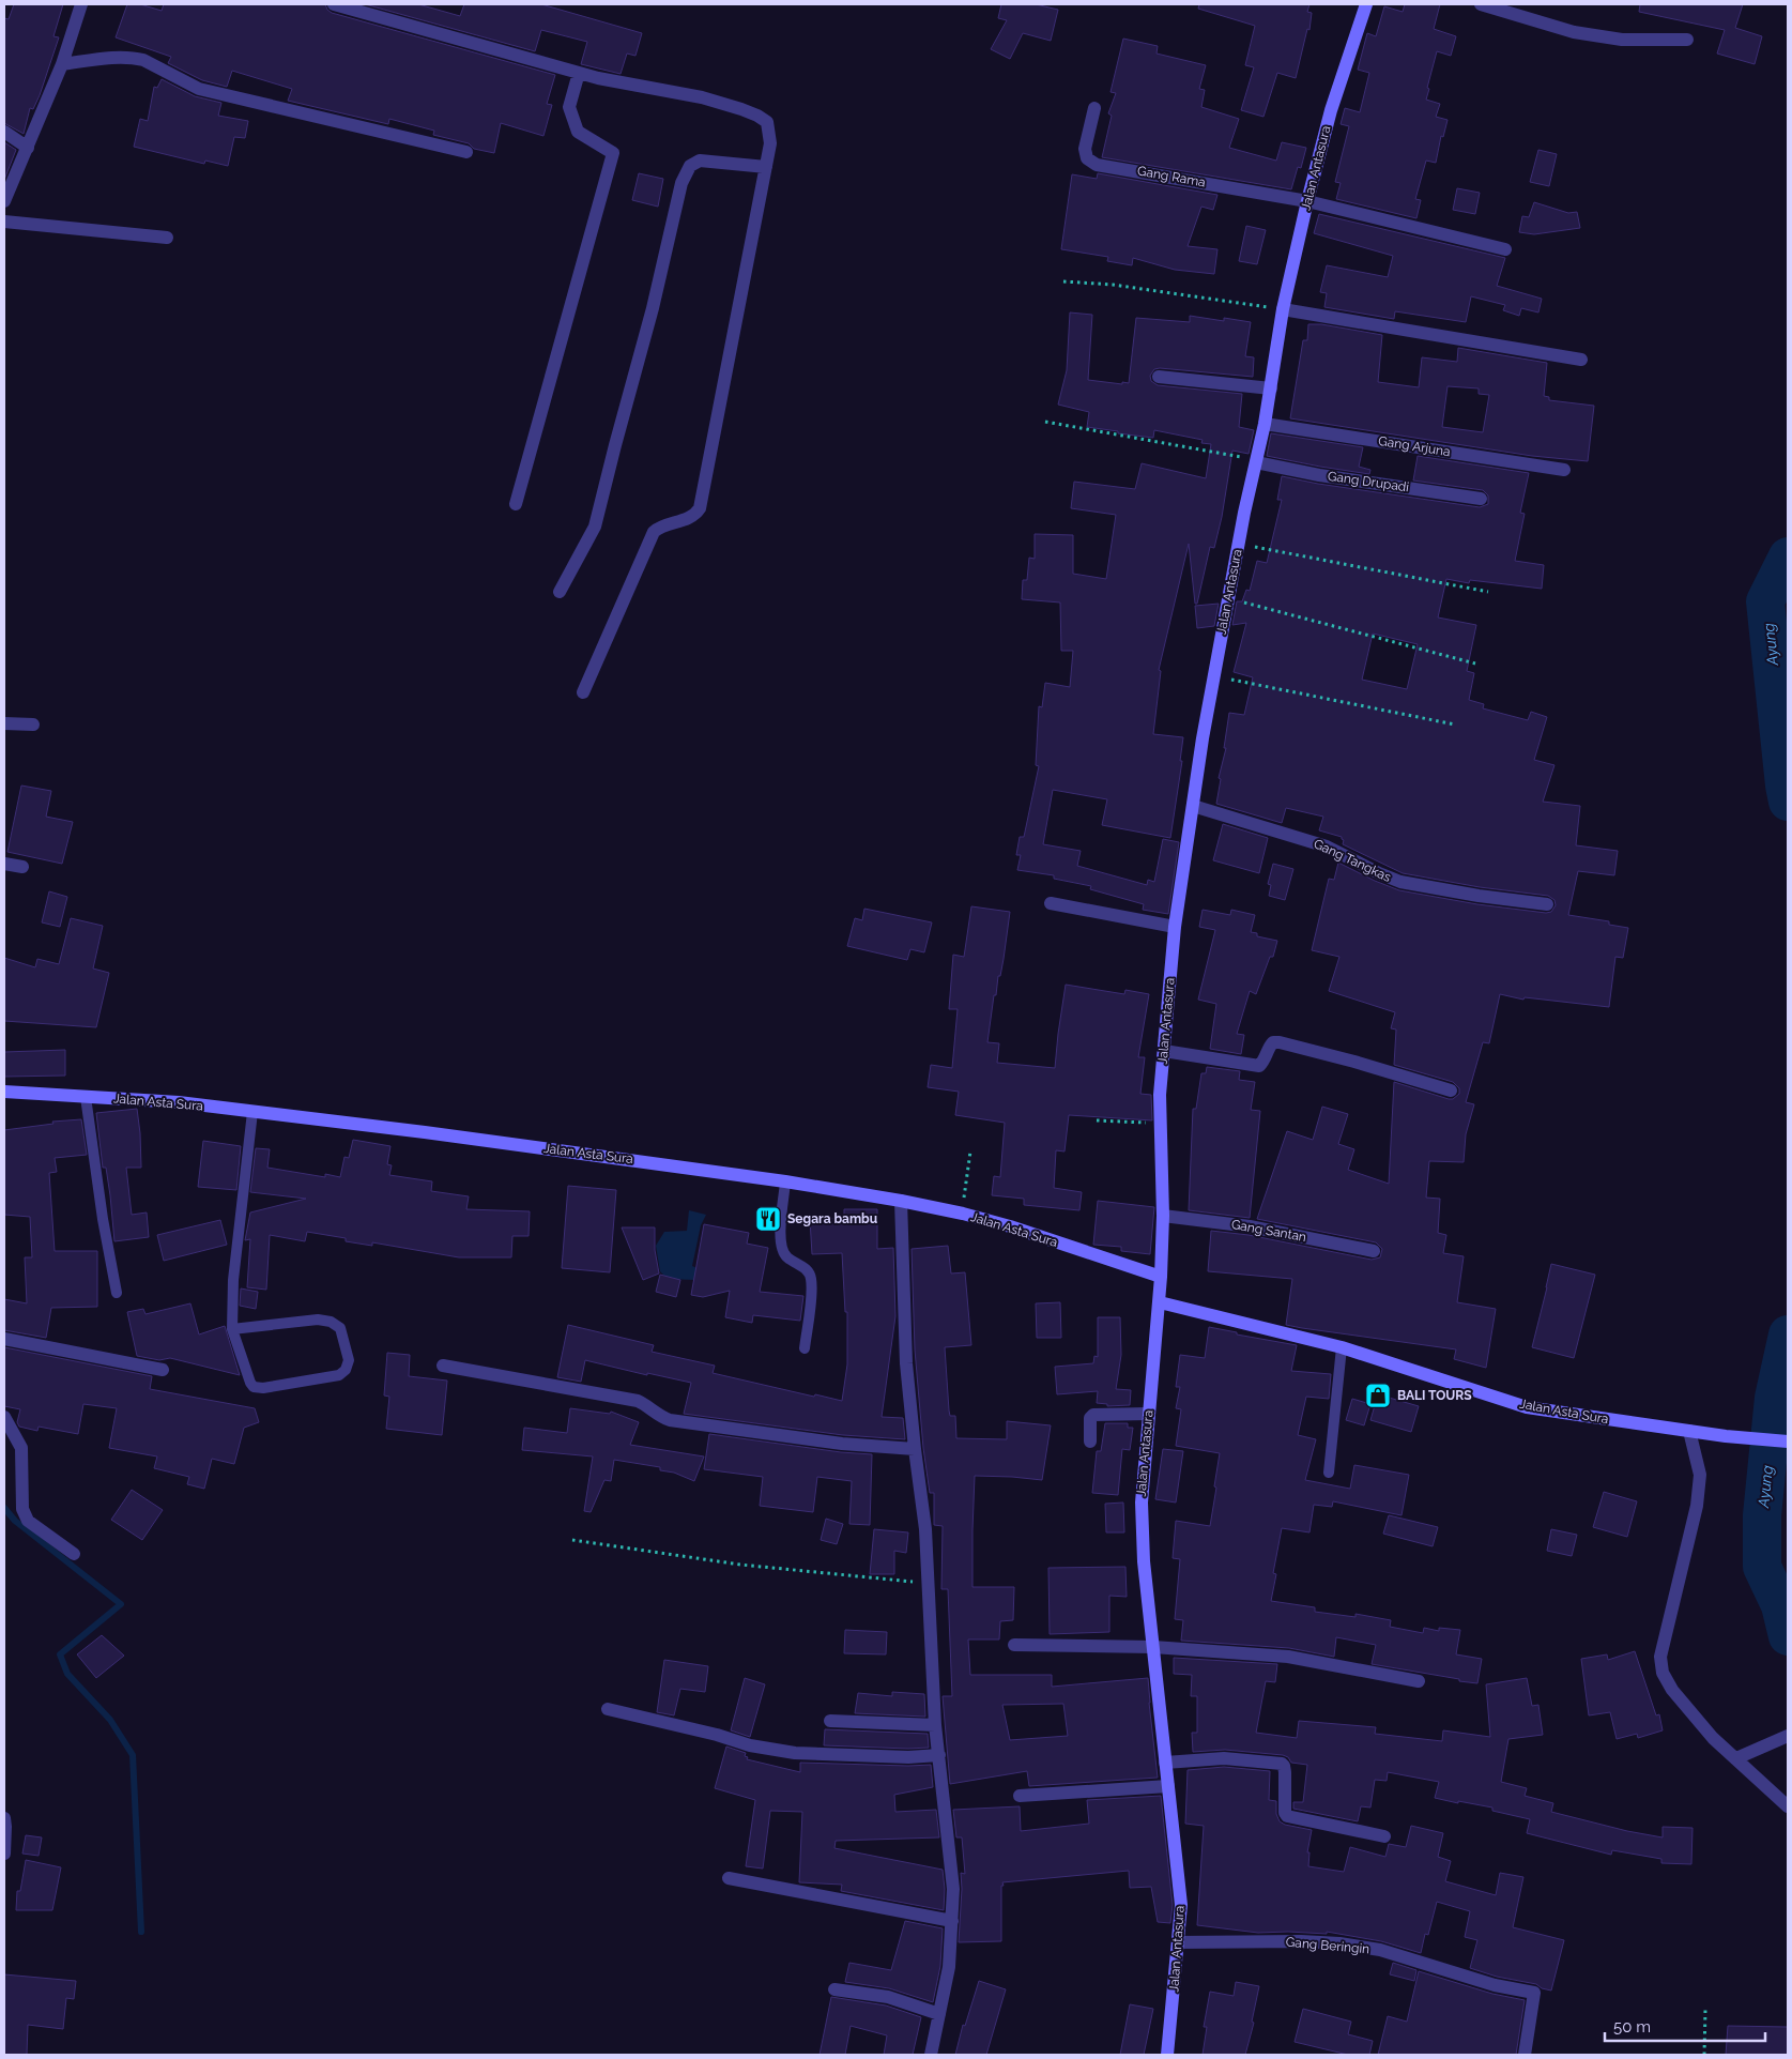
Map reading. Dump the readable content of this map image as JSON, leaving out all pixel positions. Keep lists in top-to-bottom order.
{
  "streets": {
    "main road": ["Jalan Antasura", "Jalan Asta Sura"],
    "street": [
      "Gang Rama",
      "Gang Arjuna",
      "Gang Drupadi",
      "Gang Tangkas",
      "Gang Santan",
      "Gang Beringin"
    ]
  },
  "crossings": [
    ["Jalan Antasura", "Gang Rama"],
    ["Jalan Antasura", "Gang Arjuna"],
    ["Jalan Antasura", "Gang Drupadi"],
    ["Jalan Antasura", "Gang Tangkas"],
    ["Jalan Antasura", "Jalan Asta Sura"],
    ["Jalan Antasura", "Gang Santan"],
    ["Jalan Antasura", "Gang Beringin"]
  ],
  "water": ["Ayung"],
  "places": {
    "restaurant": ["Segara bambu"],
    "shop": ["BALI TOURS"]
  },
  "scale_bar": "50 m"
}
